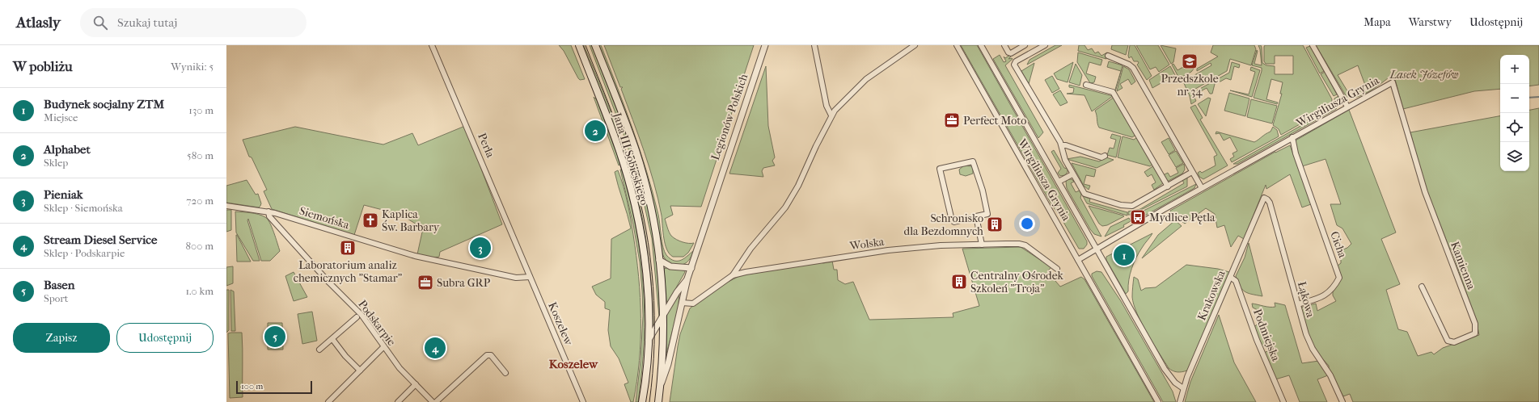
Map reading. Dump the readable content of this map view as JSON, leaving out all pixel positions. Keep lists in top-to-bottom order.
{
  "streets": {
    "main road": ["Jana III Sobieskiego"],
    "street": [
      "Wirgiliusza Grynia",
      "Legionów Polskich",
      "Perla",
      "Siemońska",
      "Wolska",
      "Cicha",
      "Kamienna",
      "Krakowska",
      "Łąkowa",
      "Podskarpie",
      "Koszelew",
      "Podmiejska"
    ]
  },
  "crossings": [
    ["Wirgiliusza Grynia", "Cicha"],
    ["Wirgiliusza Grynia", "Kamienna"],
    ["Wirgiliusza Grynia", "Krakowska"],
    ["Perla", "Koszelew"],
    ["Siemońska", "Podskarpie"],
    ["Siemońska", "Koszelew"],
    ["Cicha", "Łąkowa"],
    ["Krakowska", "Łąkowa"],
    ["Krakowska", "Podmiejska"]
  ],
  "districts": ["Koszelew"],
  "parks": ["Lasek Józefów"],
  "places": {
    "school or university": ["Przedszkole nr 34"],
    "office": ["Perfect Moto", "Subra GRP"],
    "bus stop": ["Mydlice Pętla"],
    "church": ["Kaplica Św. Barbary"],
    "building": ["Schronisko dla Bezdomnych", "Laboratorium analiz chemicznych \"Stamar\"", "Centralny Ośrodek Szkoleń \"Troja\""]
  },
  "scale_bar": "100 m",
  "page": {
    "header": "Atlasly",
    "search": "Szukaj tutaj",
    "nav": ["Mapa", "Warstwy", "Udostępnij"],
    "heading": ["W pobliżu", "Wyniki: 5"],
    "map_buttons": ["+", "−"],
    "list": [
      {
        "mark": "1",
        "name": "Budynek socjalny ZTM",
        "note": "Miejsce",
        "value": "130 m"
      },
      {
        "mark": "2",
        "name": "Alphabet",
        "note": "Sklep",
        "value": "580 m"
      },
      {
        "mark": "3",
        "name": "Pieniak",
        "note": "Sklep · Siemońska",
        "value": "720 m"
      },
      {
        "mark": "4",
        "name": "Stream Diesel Service",
        "note": "Sklep · Podskarpie",
        "value": "800 m"
      },
      {
        "mark": "5",
        "name": "Basen",
        "note": "Sport",
        "value": "1.0 km"
      }
    ],
    "pins": [
      "2",
      "3",
      "1",
      "5",
      "4"
    ],
    "buttons": ["Zapisz", "Udostępnij"],
    "scale": "100 m"
  }
}
